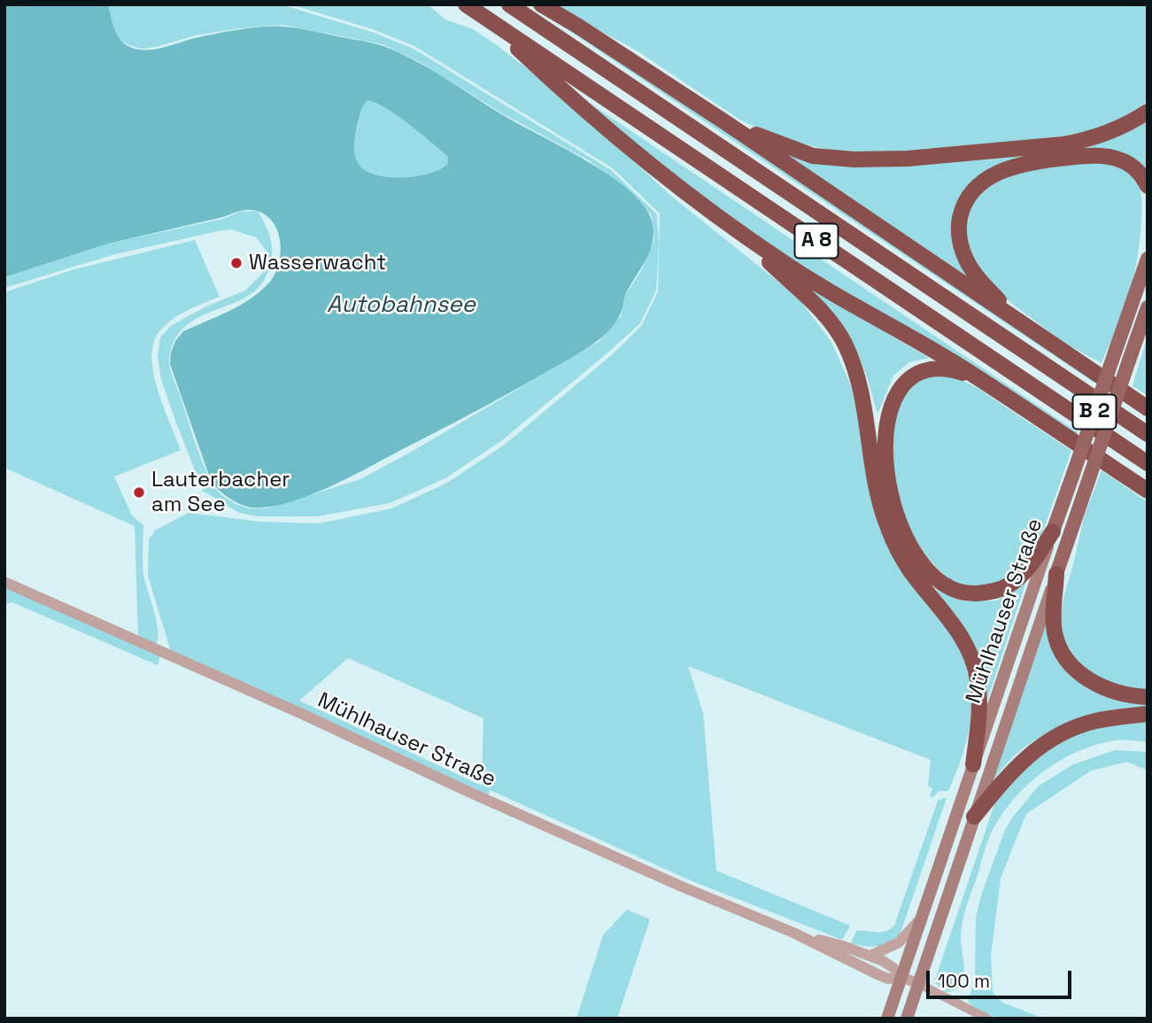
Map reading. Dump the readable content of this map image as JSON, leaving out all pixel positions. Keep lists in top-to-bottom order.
{
  "streets": {
    "highway": ["A 8"],
    "main road": ["B 2", "Mühlhauser Straße"]
  },
  "water": ["Autobahnsee"],
  "places": ["Wasserwacht", "Lauterbacher am See"],
  "scale_bar": "100 m"
}
